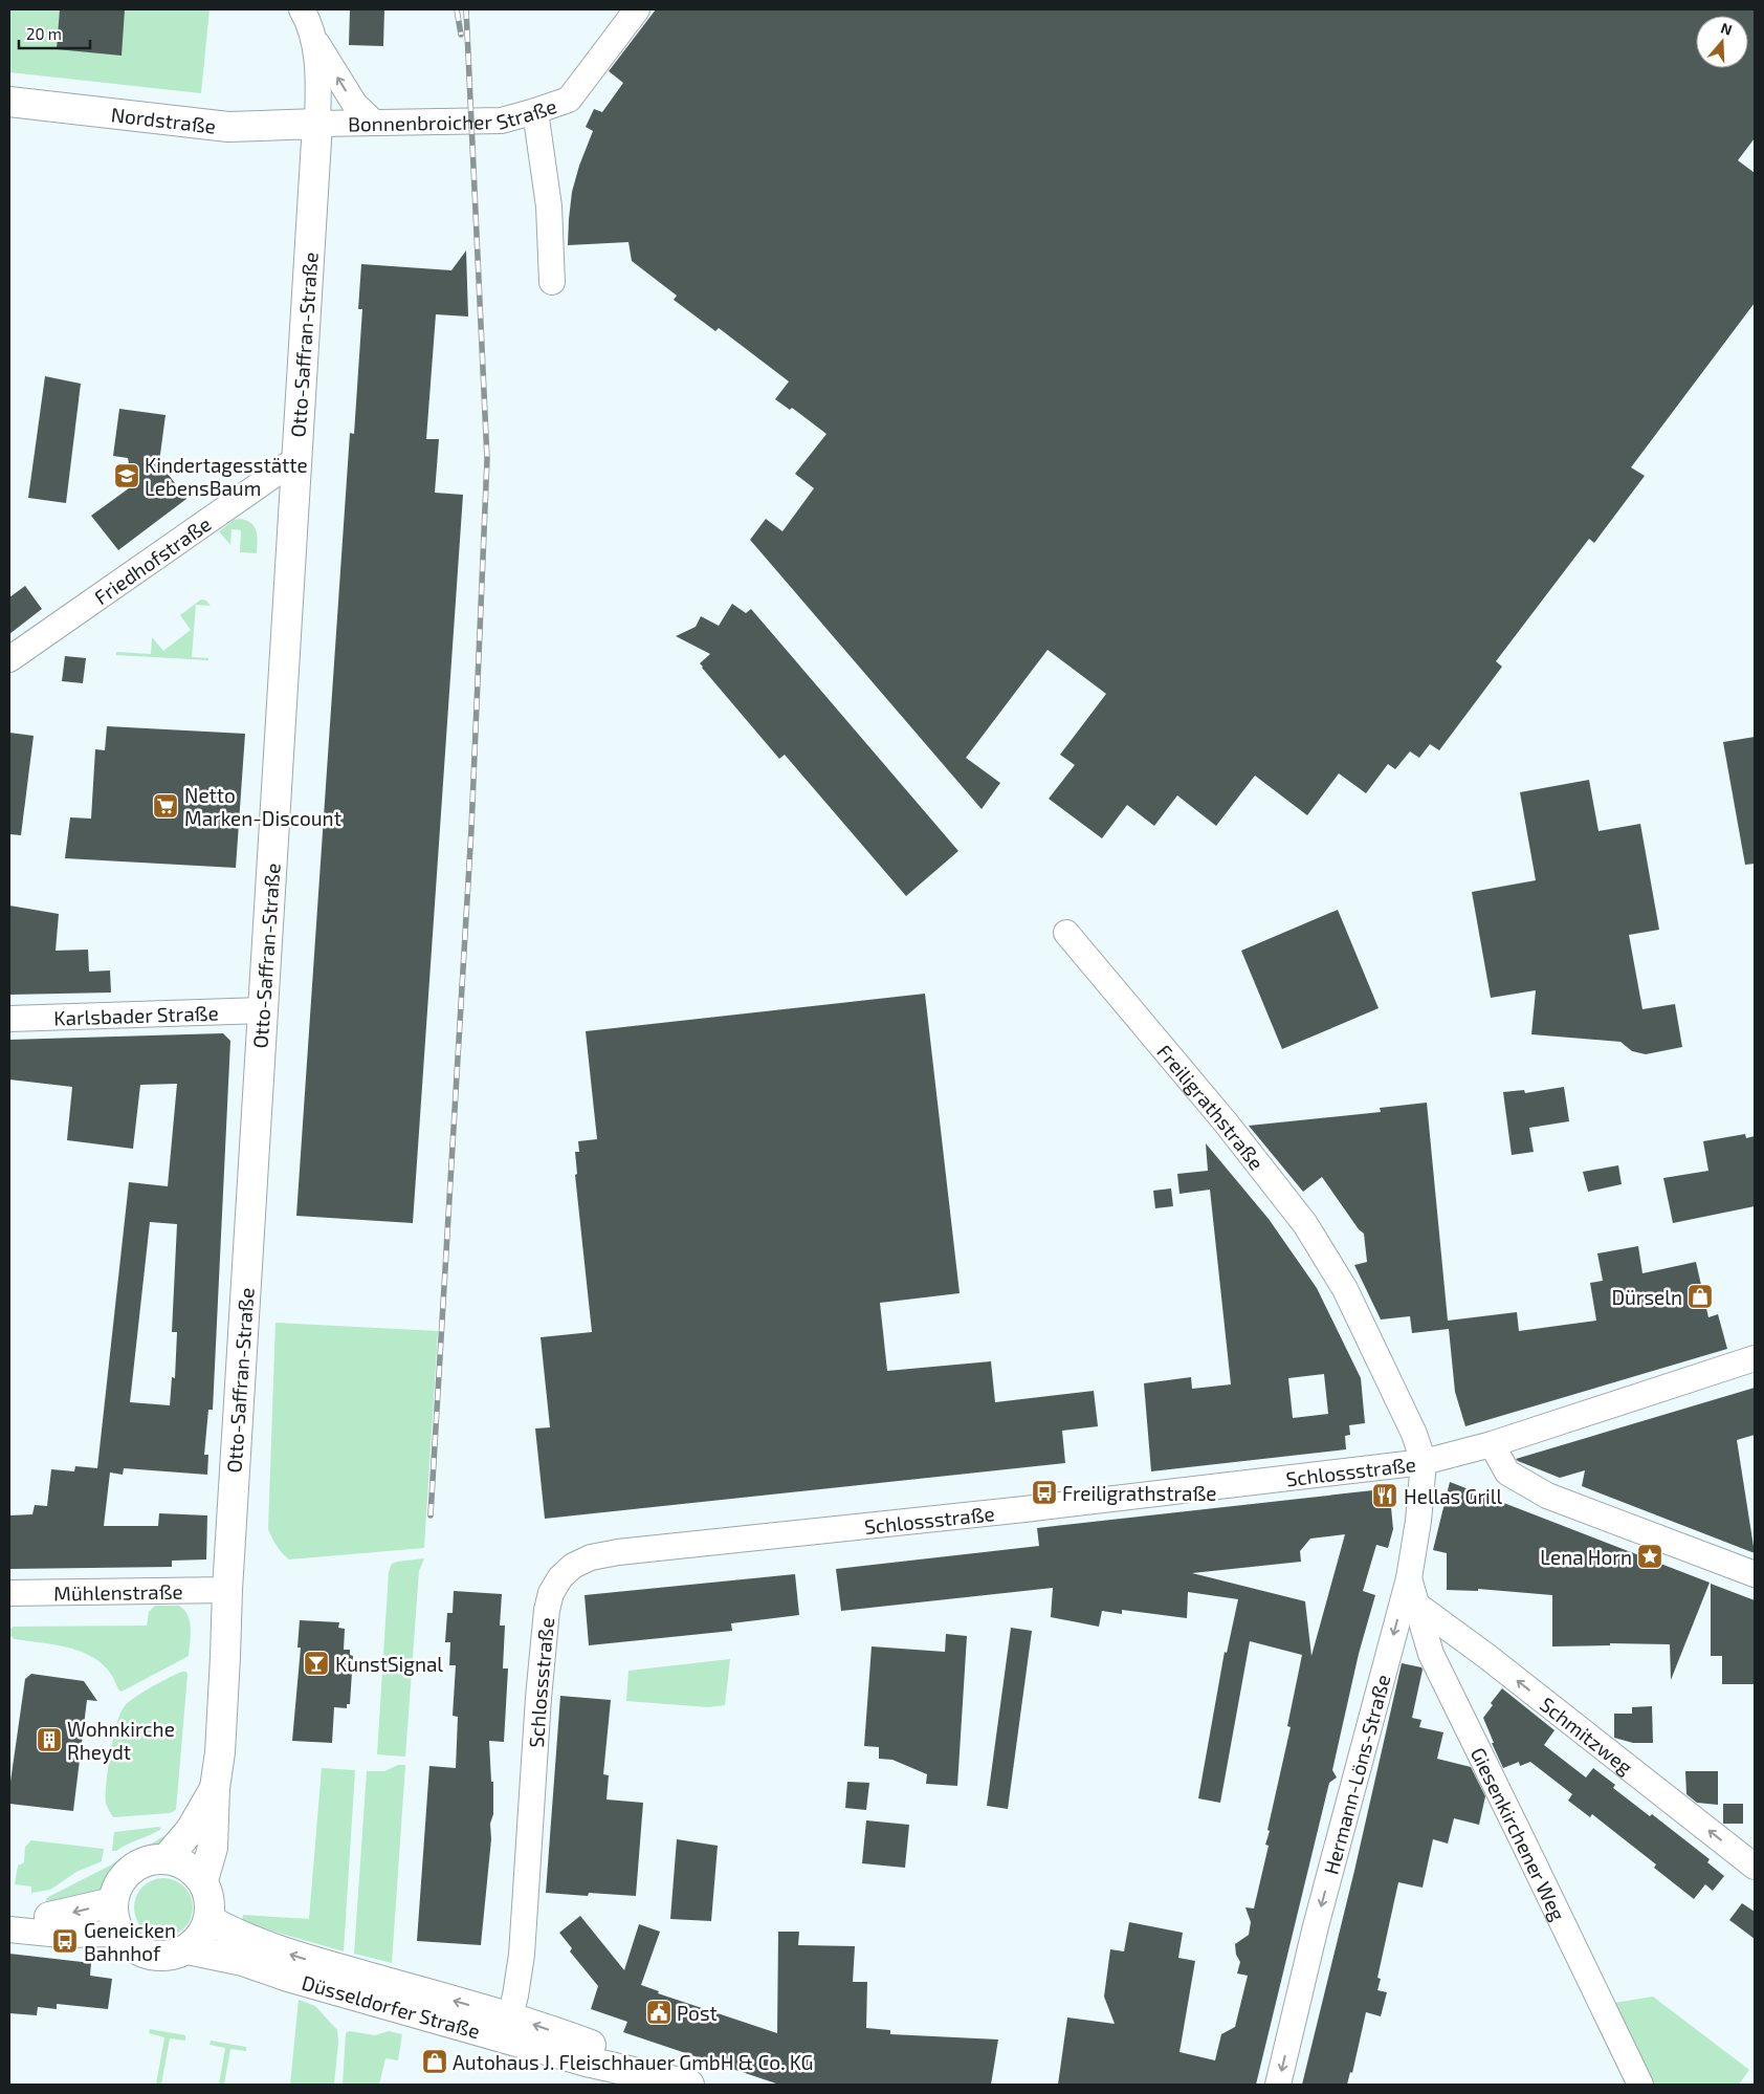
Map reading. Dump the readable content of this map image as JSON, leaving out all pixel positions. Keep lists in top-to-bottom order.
{
  "streets": {
    "main road": ["Nordstraße", "Otto-Saffran-Straße", "Düsseldorfer Straße"],
    "street": [
      "Bonnenbroicher Straße",
      "Friedhofstraße",
      "Karlsbader Straße",
      "Freiligrathstraße",
      "Schlossstraße",
      "Mühlenstraße",
      "Schmitzweg",
      "Hermann-Löns-Straße",
      "Giesenkirchener Weg"
    ]
  },
  "crossings": [
    ["Bonnenbroicher Straße", "Nordstraße"],
    ["Bonnenbroicher Straße", "Otto-Saffran-Straße"],
    ["Nordstraße", "Otto-Saffran-Straße"],
    ["Otto-Saffran-Straße", "Friedhofstraße"],
    ["Otto-Saffran-Straße", "Karlsbader Straße"],
    ["Otto-Saffran-Straße", "Mühlenstraße"],
    ["Otto-Saffran-Straße", "Düsseldorfer Straße"],
    ["Freiligrathstraße", "Schlossstraße"],
    ["Freiligrathstraße", "Hermann-Löns-Straße"],
    ["Schlossstraße", "Hermann-Löns-Straße"],
    ["Schlossstraße", "Düsseldorfer Straße"],
    ["Schmitzweg", "Giesenkirchener Weg"],
    ["Hermann-Löns-Straße", "Giesenkirchener Weg"]
  ],
  "one_way": ["Hermann-Löns-Straße"],
  "places": {
    "school or university": ["Kindertagesstätte LebensBaum"],
    "supermarket": ["Netto Marken-Discount"],
    "shop": ["Dürseln", "Autohaus J. Fleischhauer GmbH & Co. KG"],
    "bus stop": ["Freiligrathstraße", "Geneicken Bahnhof"],
    "restaurant": ["Hellas Grill"],
    "place": ["Lena Horn"],
    "bar": ["KunstSignal"],
    "building": ["Wohnkirche Rheydt"],
    "public building": ["Post"]
  },
  "scale_bar": "20 m",
  "north": "top"
}
